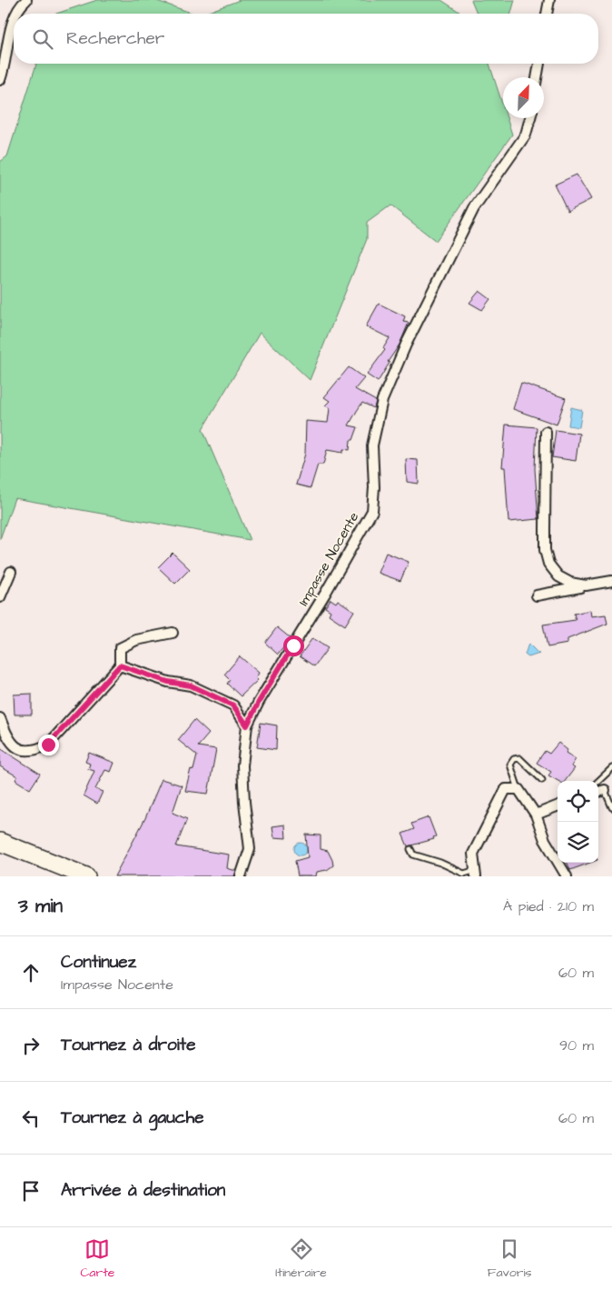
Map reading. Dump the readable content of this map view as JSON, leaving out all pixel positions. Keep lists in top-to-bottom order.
{
  "streets": {
    "street": ["Impasse Nocente"]
  },
  "north": "top right",
  "page": {
    "search": "Rechercher",
    "heading": ["3 min", "À pied · 210 m"],
    "list": [
      ["Continuez", "Impasse Nocente", "60 m"],
      ["Tournez à droite", "90 m"],
      ["Tournez à gauche", "60 m"],
      "Arrivée à destination"
    ],
    "nav": ["Carte", "Itinéraire", "Favoris"]
  }
}
